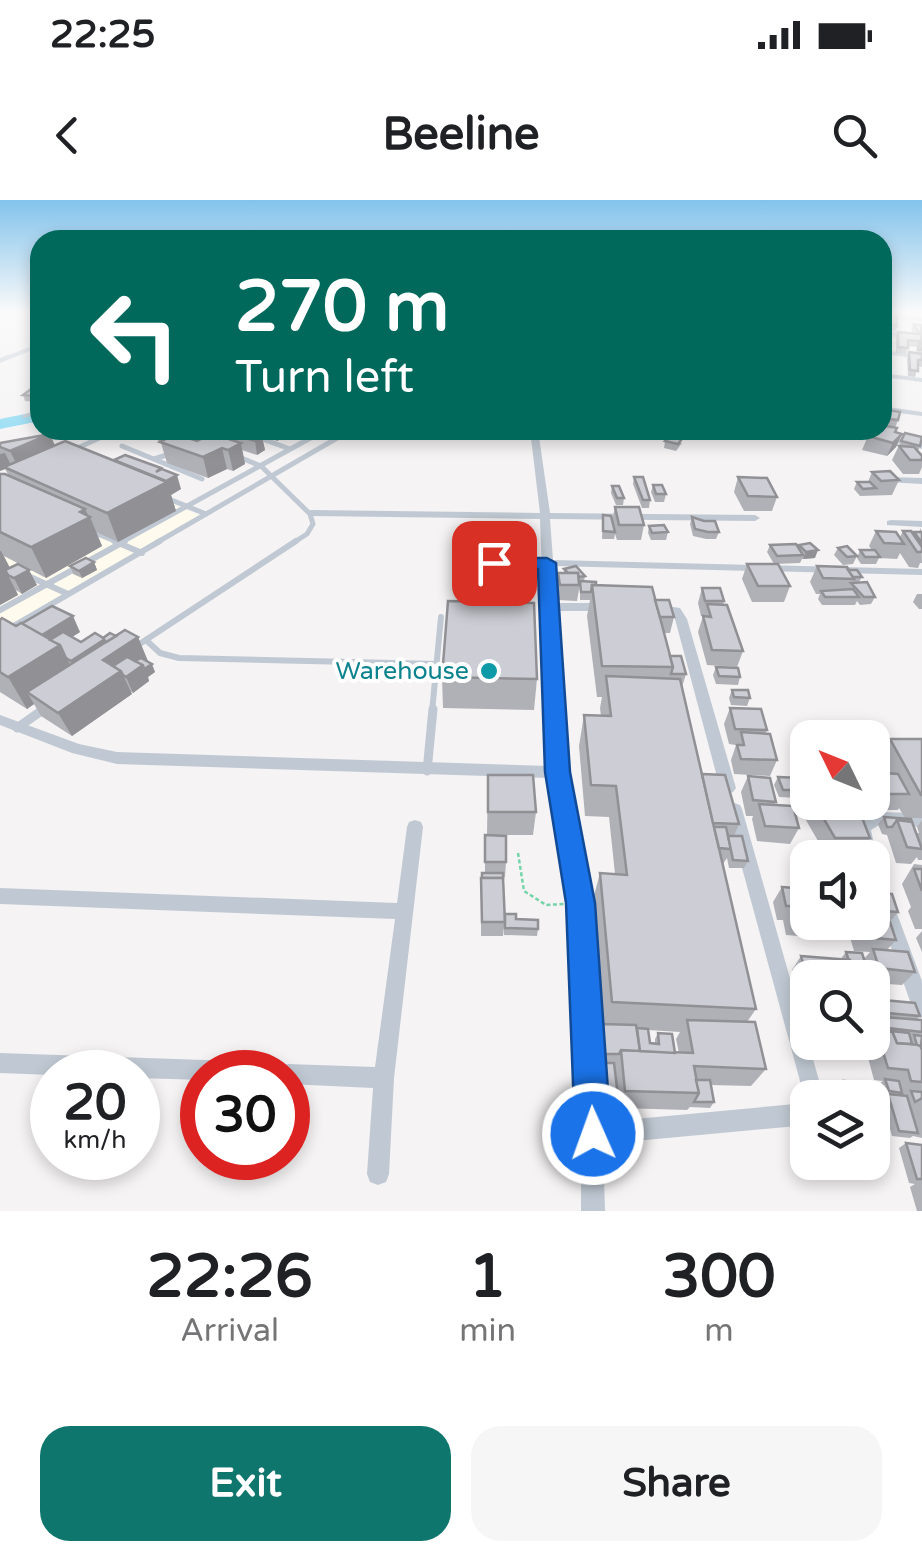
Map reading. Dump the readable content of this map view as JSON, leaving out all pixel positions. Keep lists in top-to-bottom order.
{
  "places": ["Warehouse"],
  "north": "top left",
  "page": {
    "status": "22:25",
    "header": "Beeline",
    "turn": ["270 m", "Turn left"],
    "speed": "20 km/h",
    "limit": "30",
    "eta": [
      "22:26",
      "Arrival",
      "1",
      "min",
      "300",
      "m"
    ],
    "buttons": ["Exit", "Share"]
  }
}
